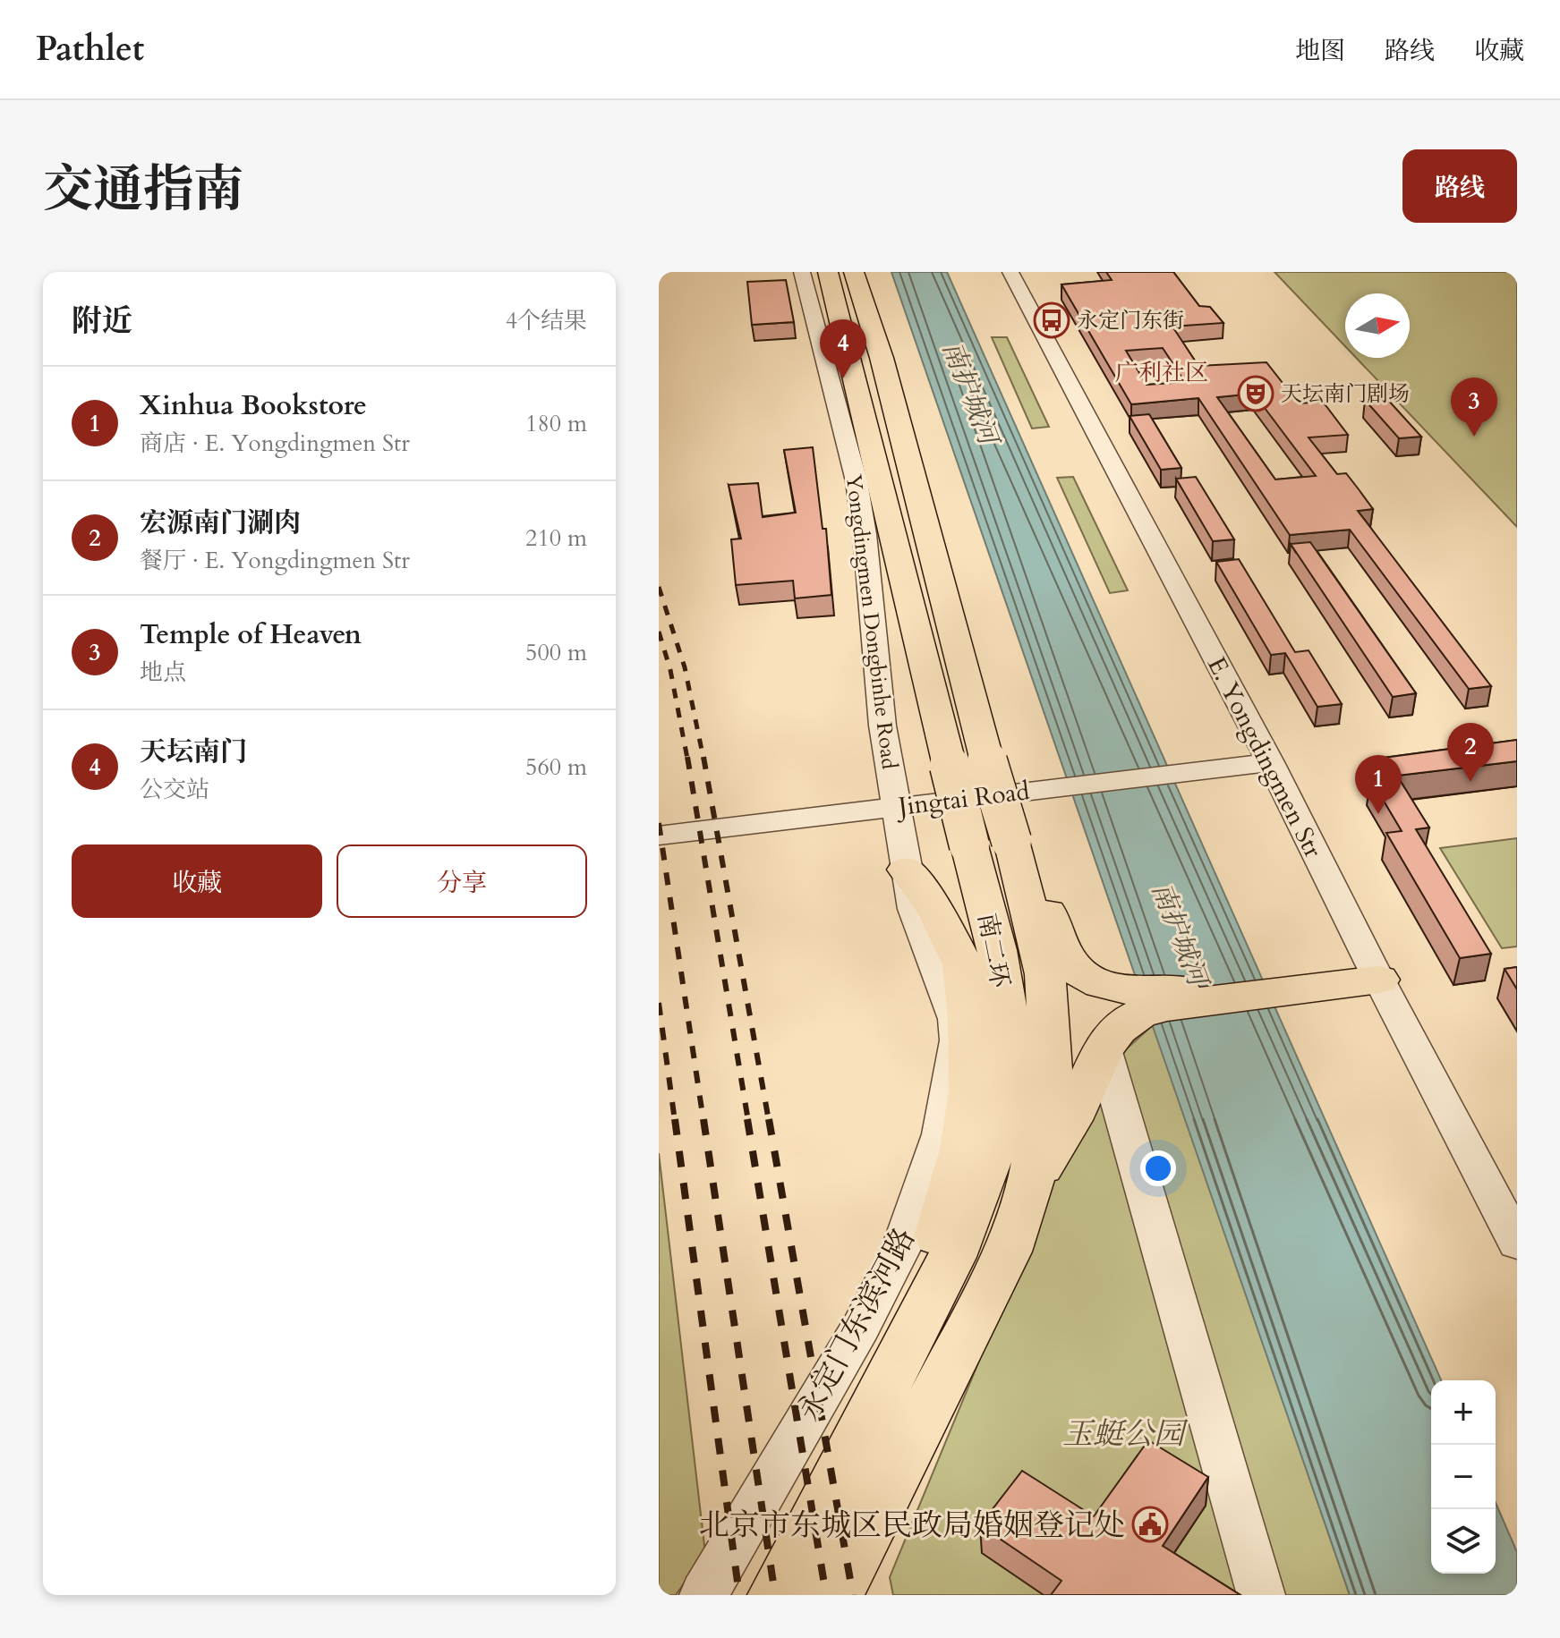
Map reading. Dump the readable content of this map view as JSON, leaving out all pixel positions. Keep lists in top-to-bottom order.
{
  "streets": {
    "highway": ["南二环"],
    "street": [
      "Yongdingmen Dongbinhe Road",
      "E. Yongdingmen Str",
      "Jingtai Road",
      "永定门东滨河路"
    ]
  },
  "crossings": [
    ["Yongdingmen Dongbinhe Road", "Jingtai Road"],
    ["Yongdingmen Dongbinhe Road", "南二环"],
    ["Yongdingmen Dongbinhe Road", "永定门东滨河路"],
    ["E. Yongdingmen Str", "Jingtai Road"]
  ],
  "districts": ["广利社区"],
  "water": ["南护城河"],
  "parks": ["玉蜓公园"],
  "places": {
    "bus stop": ["永定门东街"],
    "theatre": ["天坛南门剧场"],
    "public building": ["北京市东城区民政局婚姻登记处"]
  },
  "north": "right",
  "page": {
    "header": "Pathlet",
    "nav": ["地图", "路线", "收藏"],
    "title": "交通指南",
    "buttons": [
      "路线",
      ["收藏", "分享"]
    ],
    "heading": ["附近", "4个结果"],
    "pins": [
      "4",
      "3",
      "2",
      "1"
    ],
    "list": [
      {
        "mark": "1",
        "name": "Xinhua Bookstore",
        "note": "商店 · E. Yongdingmen Str",
        "value": "180 m"
      },
      {
        "mark": "2",
        "name": "宏源南门涮肉",
        "note": "餐厅 · E. Yongdingmen Str",
        "value": "210 m"
      },
      {
        "mark": "3",
        "name": "Temple of Heaven",
        "note": "地点",
        "value": "500 m"
      },
      {
        "mark": "4",
        "name": "天坛南门",
        "note": "公交站",
        "value": "560 m"
      }
    ],
    "map_buttons": ["+", "−"]
  }
}
